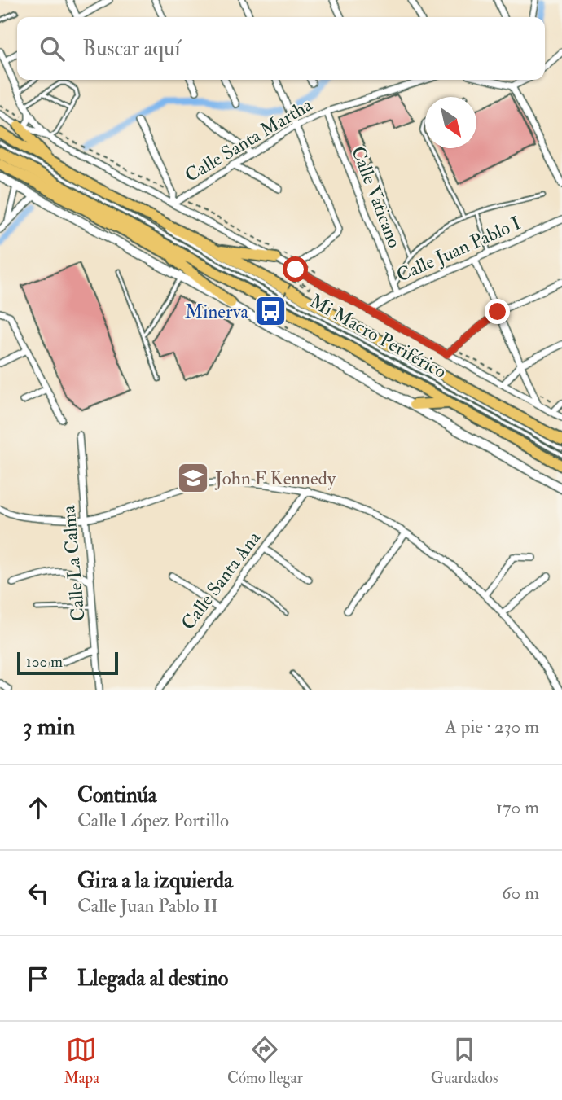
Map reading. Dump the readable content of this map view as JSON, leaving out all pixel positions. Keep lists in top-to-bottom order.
{
  "streets": {
    "street": [
      "Calle Santa Martha",
      "Calle Vaticano",
      "Calle Juan Pablo I",
      "Calle La Calma",
      "Calle Santa Ana"
    ],
    "lane": ["Mi Macro Periférico"]
  },
  "crossings": [
    ["Calle Santa Martha", "Calle Vaticano"],
    ["Calle Vaticano", "Calle Juan Pablo I"]
  ],
  "places": {
    "bus stop": ["Minerva"],
    "school or university": ["John F Kennedy"]
  },
  "scale_bar": "100 m",
  "north": "bottom right",
  "page": {
    "search": "Buscar aquí",
    "scale": "100 m",
    "heading": ["3 min", "A pie · 230 m"],
    "list": [
      ["Continúa", "Calle López Portillo", "170 m"],
      ["Gira a la izquierda", "Calle Juan Pablo II", "60 m"],
      "Llegada al destino"
    ],
    "nav": ["Mapa", "Cómo llegar", "Guardados"]
  }
}
